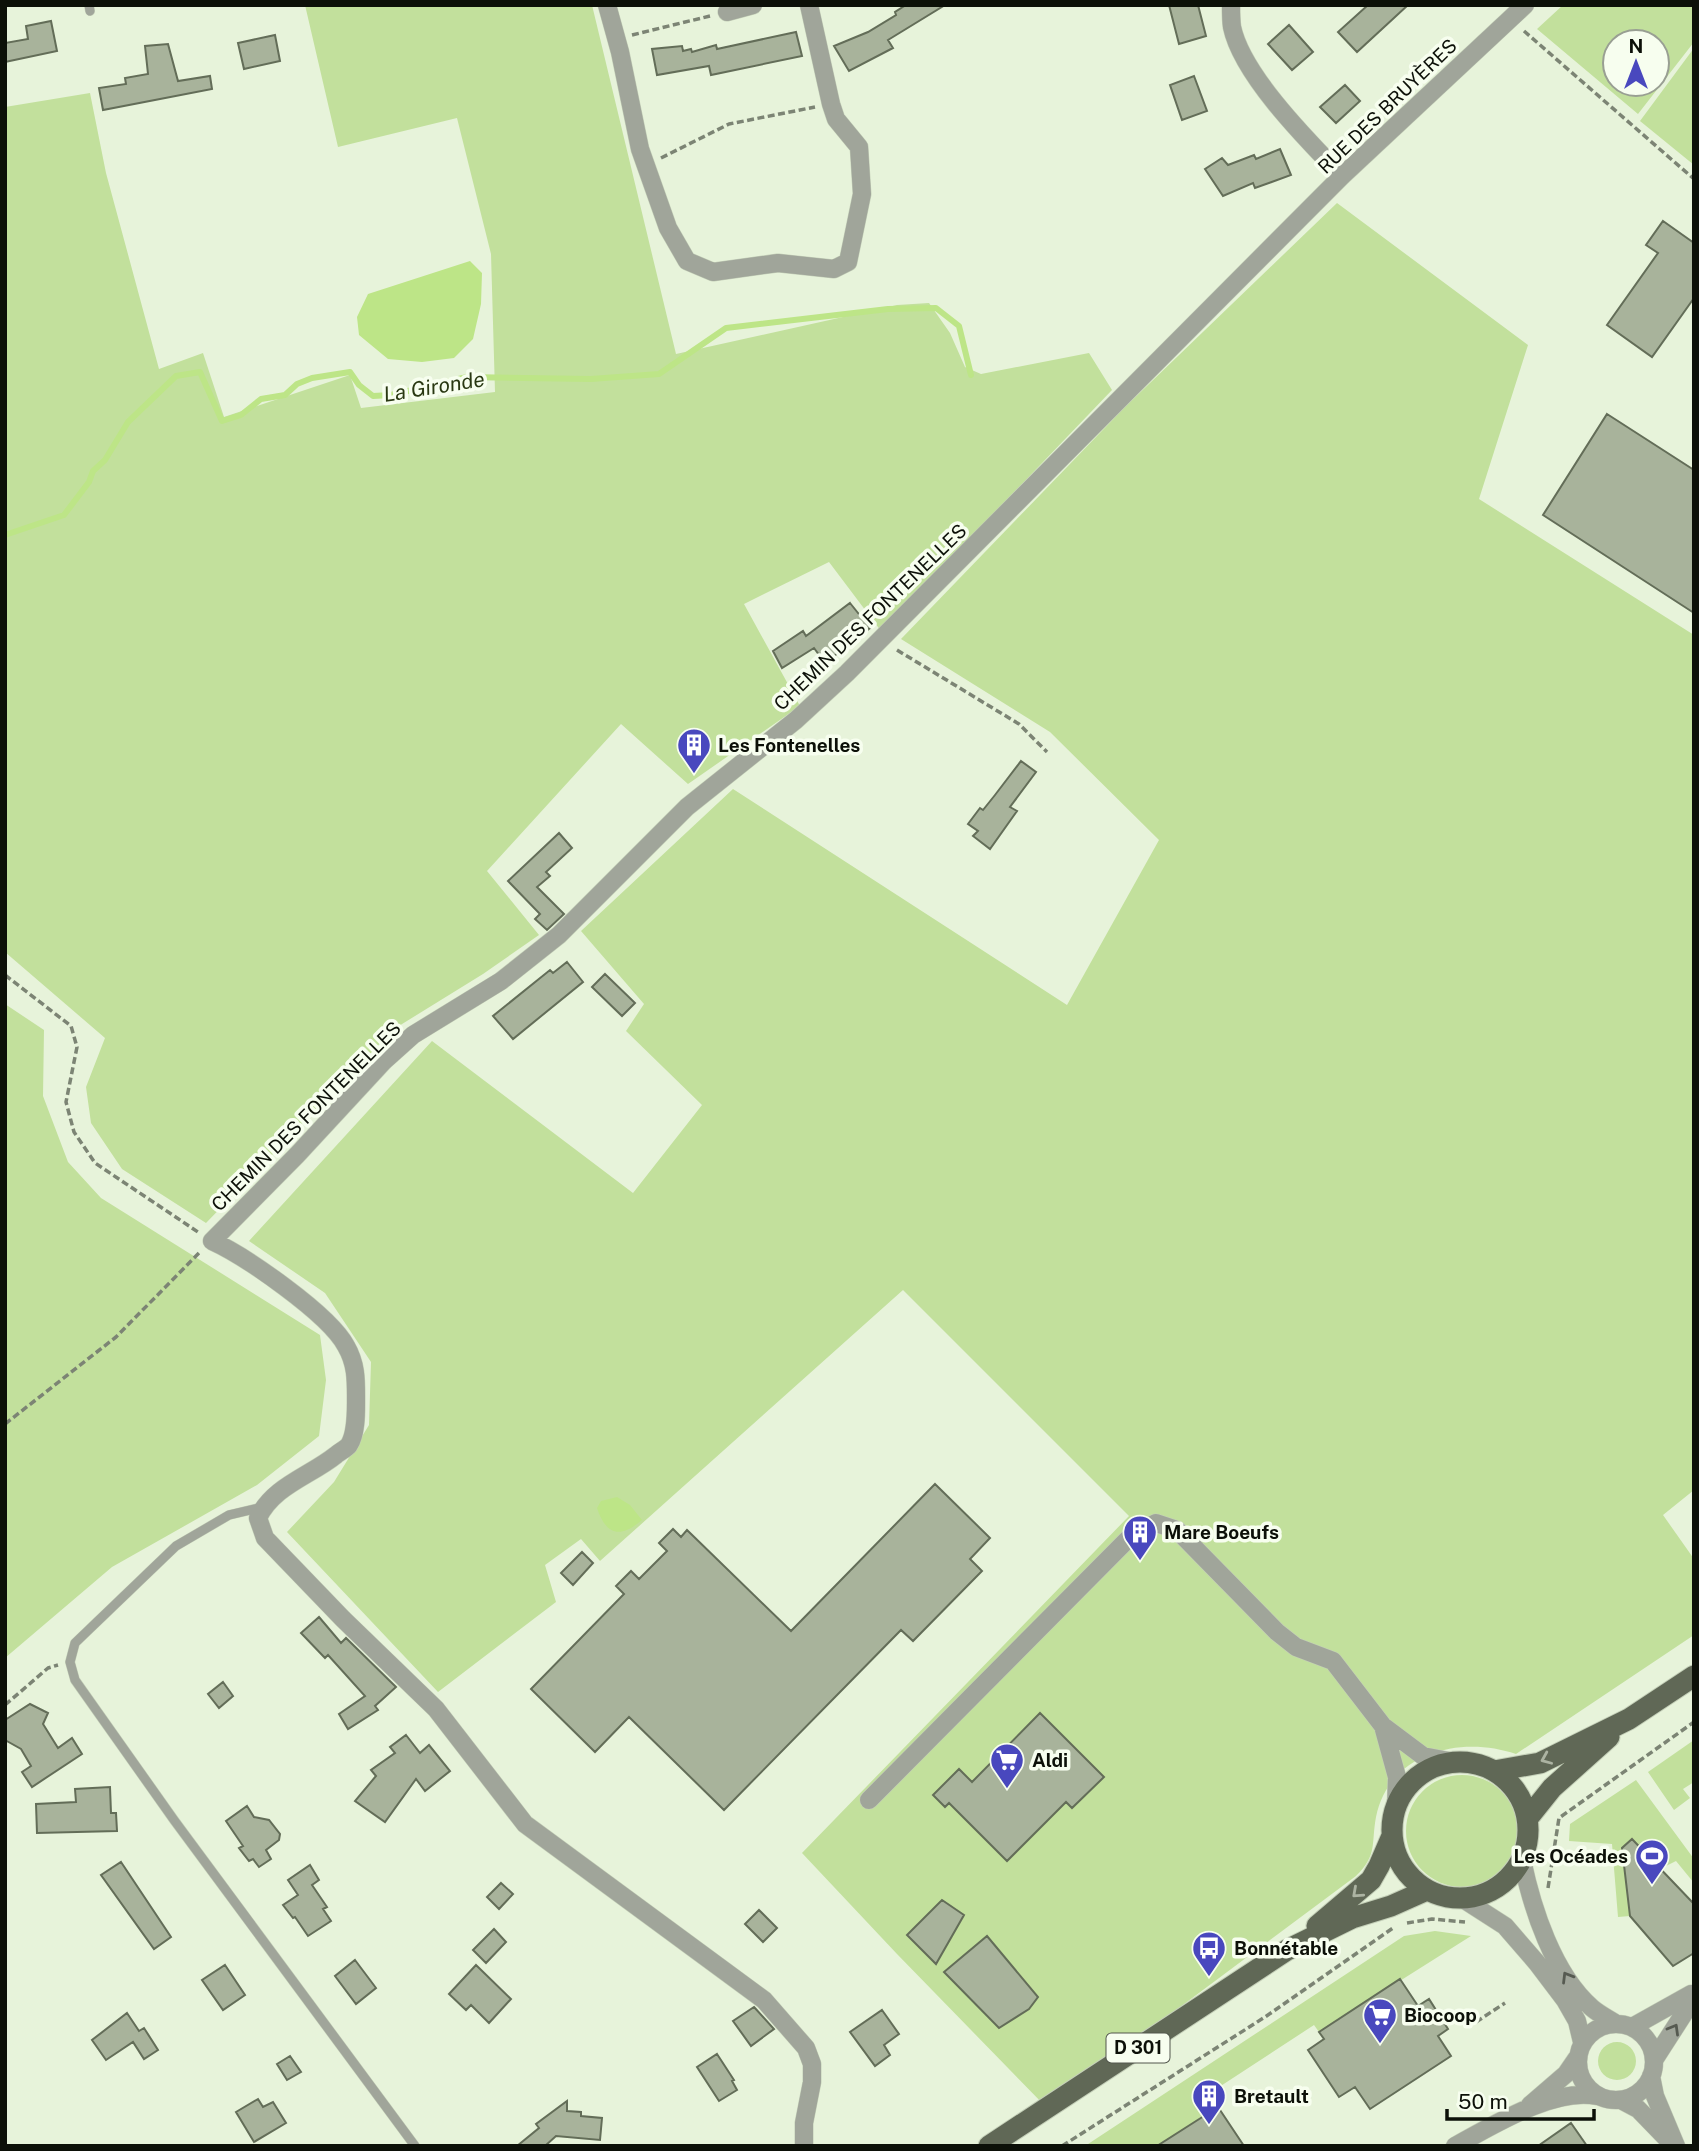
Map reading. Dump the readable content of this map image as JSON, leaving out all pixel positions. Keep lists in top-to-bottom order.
{
  "streets": {
    "main road": ["D 301"],
    "street": ["RUE DES BRUYÈRES", "CHEMIN DES FONTENELLES"]
  },
  "crossings": [
    ["RUE DES BRUYÈRES", "CHEMIN DES FONTENELLES"]
  ],
  "water": ["La Gironde"],
  "places": {
    "building": ["Les Fontenelles", "Mare Boeufs", "Bretault"],
    "supermarket": ["Aldi", "Biocoop"],
    "sports": ["Les Océades"],
    "bus stop": ["Bonnétable"]
  },
  "scale_bar": "50 m",
  "north": "top"
}
